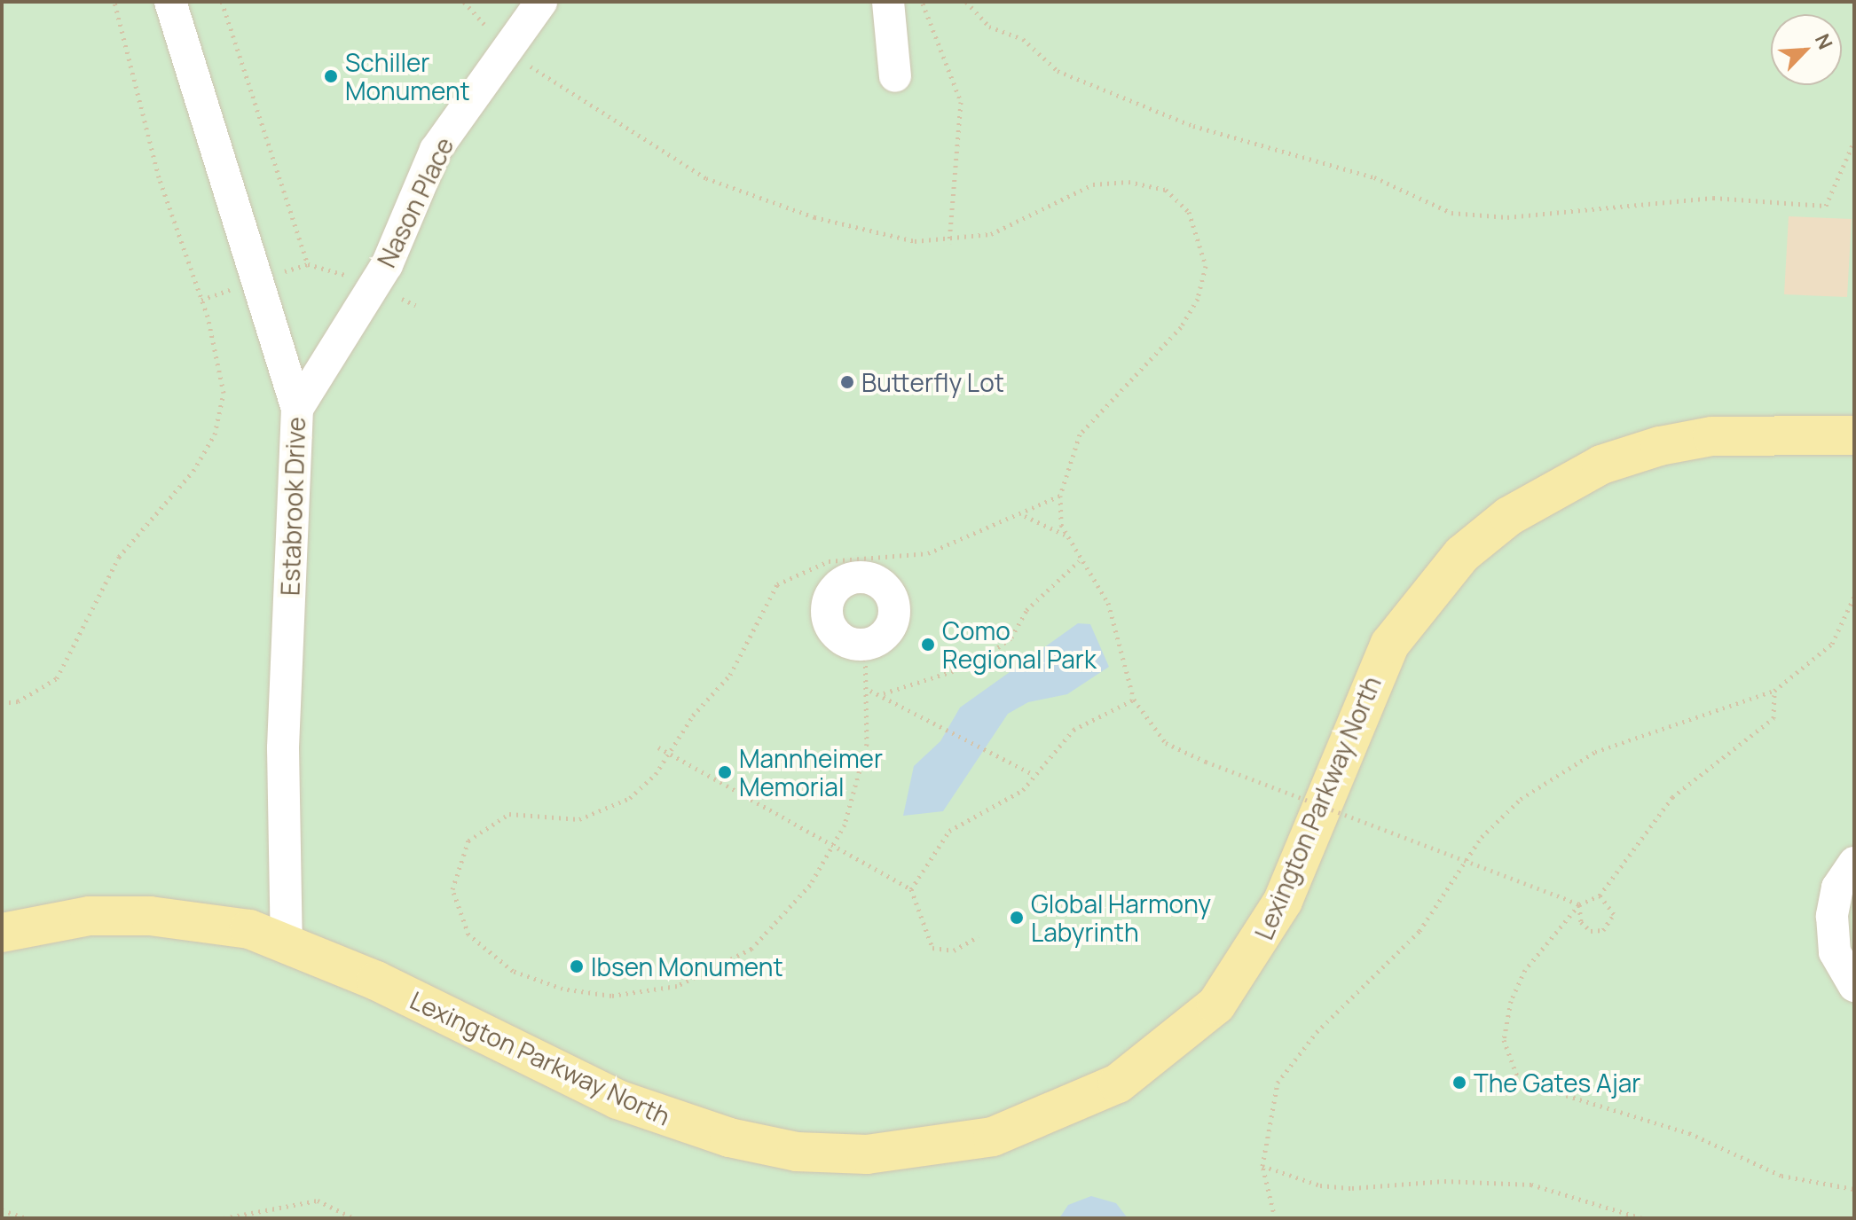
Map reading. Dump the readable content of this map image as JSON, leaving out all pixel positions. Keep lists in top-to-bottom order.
{
  "streets": {
    "main road": ["Lexington Parkway North"],
    "street": ["Nason Place", "Estabrook Drive"]
  },
  "crossings": [
    ["Nason Place", "Estabrook Drive"],
    ["Estabrook Drive", "Lexington Parkway North"]
  ],
  "places": [
    "Schiller Monument",
    "Butterfly Lot",
    "Como Regional Park",
    "Mannheimer Memorial",
    "Global Harmony Labyrinth",
    "Ibsen Monument",
    "The Gates Ajar"
  ],
  "north": "top right"
}
